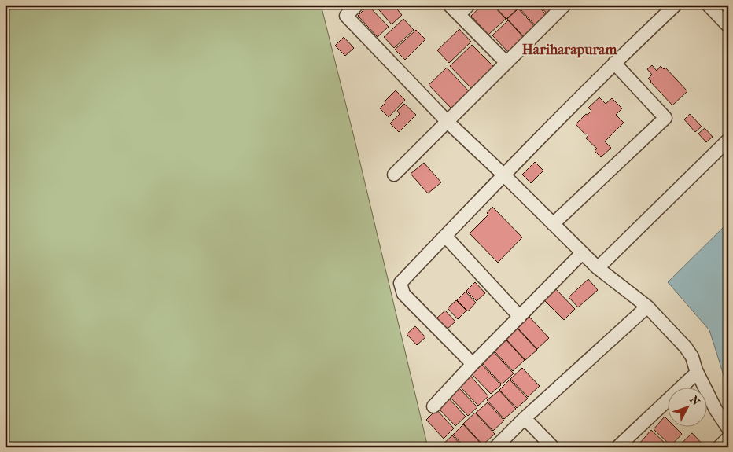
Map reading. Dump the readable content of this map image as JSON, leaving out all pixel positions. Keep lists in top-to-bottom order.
{
  "districts": ["Hariharapuram"],
  "north": "top right"
}
